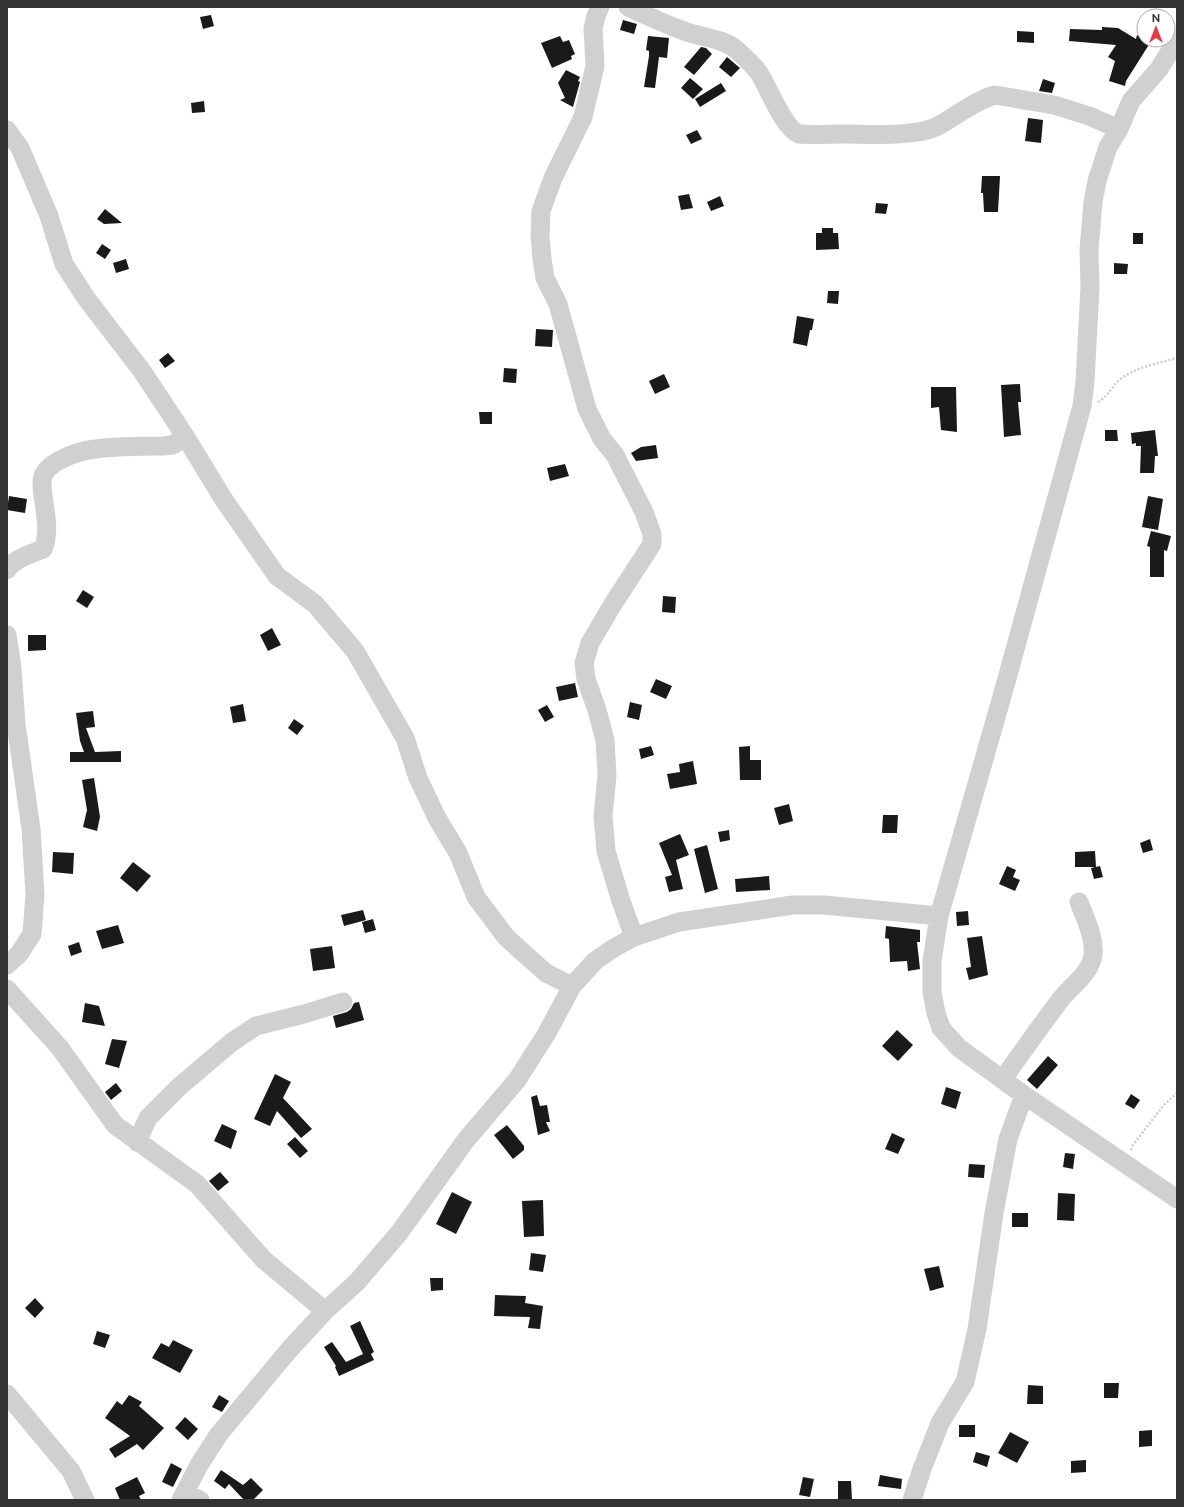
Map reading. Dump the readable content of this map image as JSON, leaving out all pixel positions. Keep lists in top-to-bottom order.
{
  "north": "top"
}
